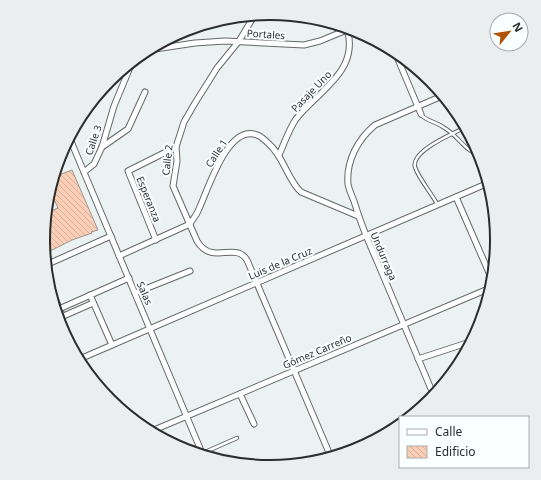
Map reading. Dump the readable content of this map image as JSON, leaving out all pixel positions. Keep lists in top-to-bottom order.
{
  "streets": {
    "street": [
      "Portales",
      "Pasaje Uno",
      "Calle 3",
      "Calle 1",
      "Calle 2",
      "Esperanza",
      "Undurraga",
      "Luis de la Cruz",
      "Salas",
      "Gómez Carreño"
    ]
  },
  "crossings": [
    ["Portales", "Calle 2"],
    ["Pasaje Uno", "Calle 1"],
    ["Calle 3", "Salas"],
    ["Calle 1", "Calle 2"],
    ["Calle 2", "Esperanza"],
    ["Calle 2", "Luis de la Cruz"],
    ["Undurraga", "Luis de la Cruz"],
    ["Undurraga", "Gómez Carreño"],
    ["Luis de la Cruz", "Salas"],
    ["Salas", "Gómez Carreño"]
  ],
  "legend": ["Calle", "Edificio"],
  "north": "top right"
}
